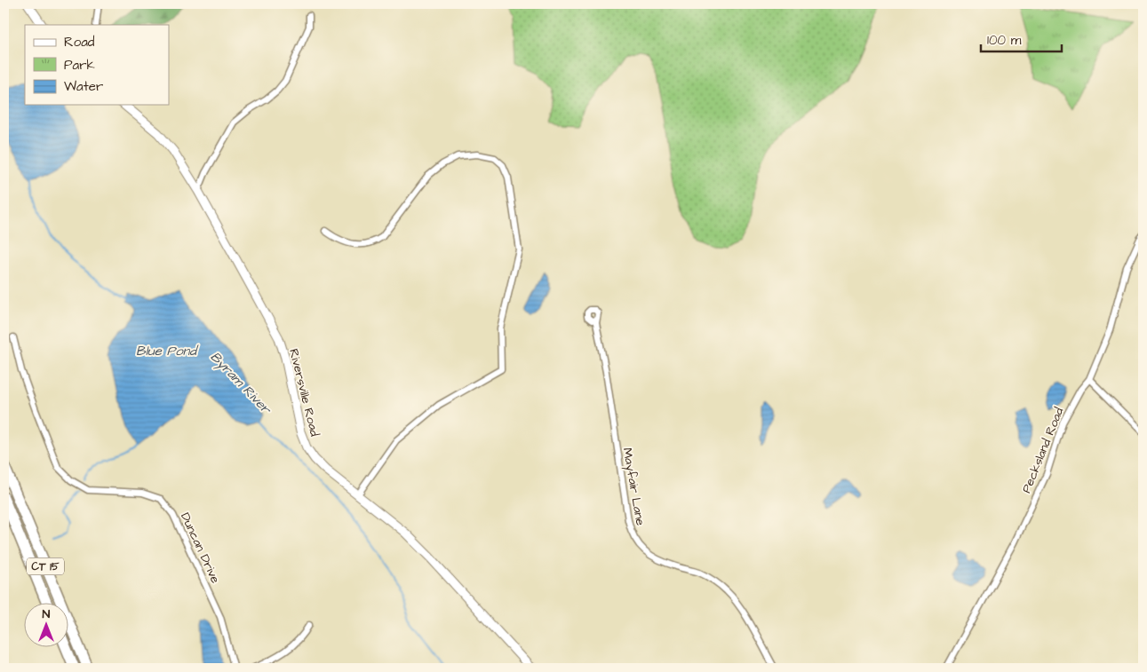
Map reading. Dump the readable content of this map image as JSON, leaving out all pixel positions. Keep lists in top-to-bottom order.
{
  "streets": {
    "highway": ["CT 15"],
    "street": [
      "Riversville Road",
      "Pecksland Road",
      "Mayfair Lane",
      "Duncan Drive"
    ]
  },
  "water": ["Blue Pond", "Byram River"],
  "legend": ["Road", "Park", "Water"],
  "scale_bar": "100 m",
  "north": "top"
}
